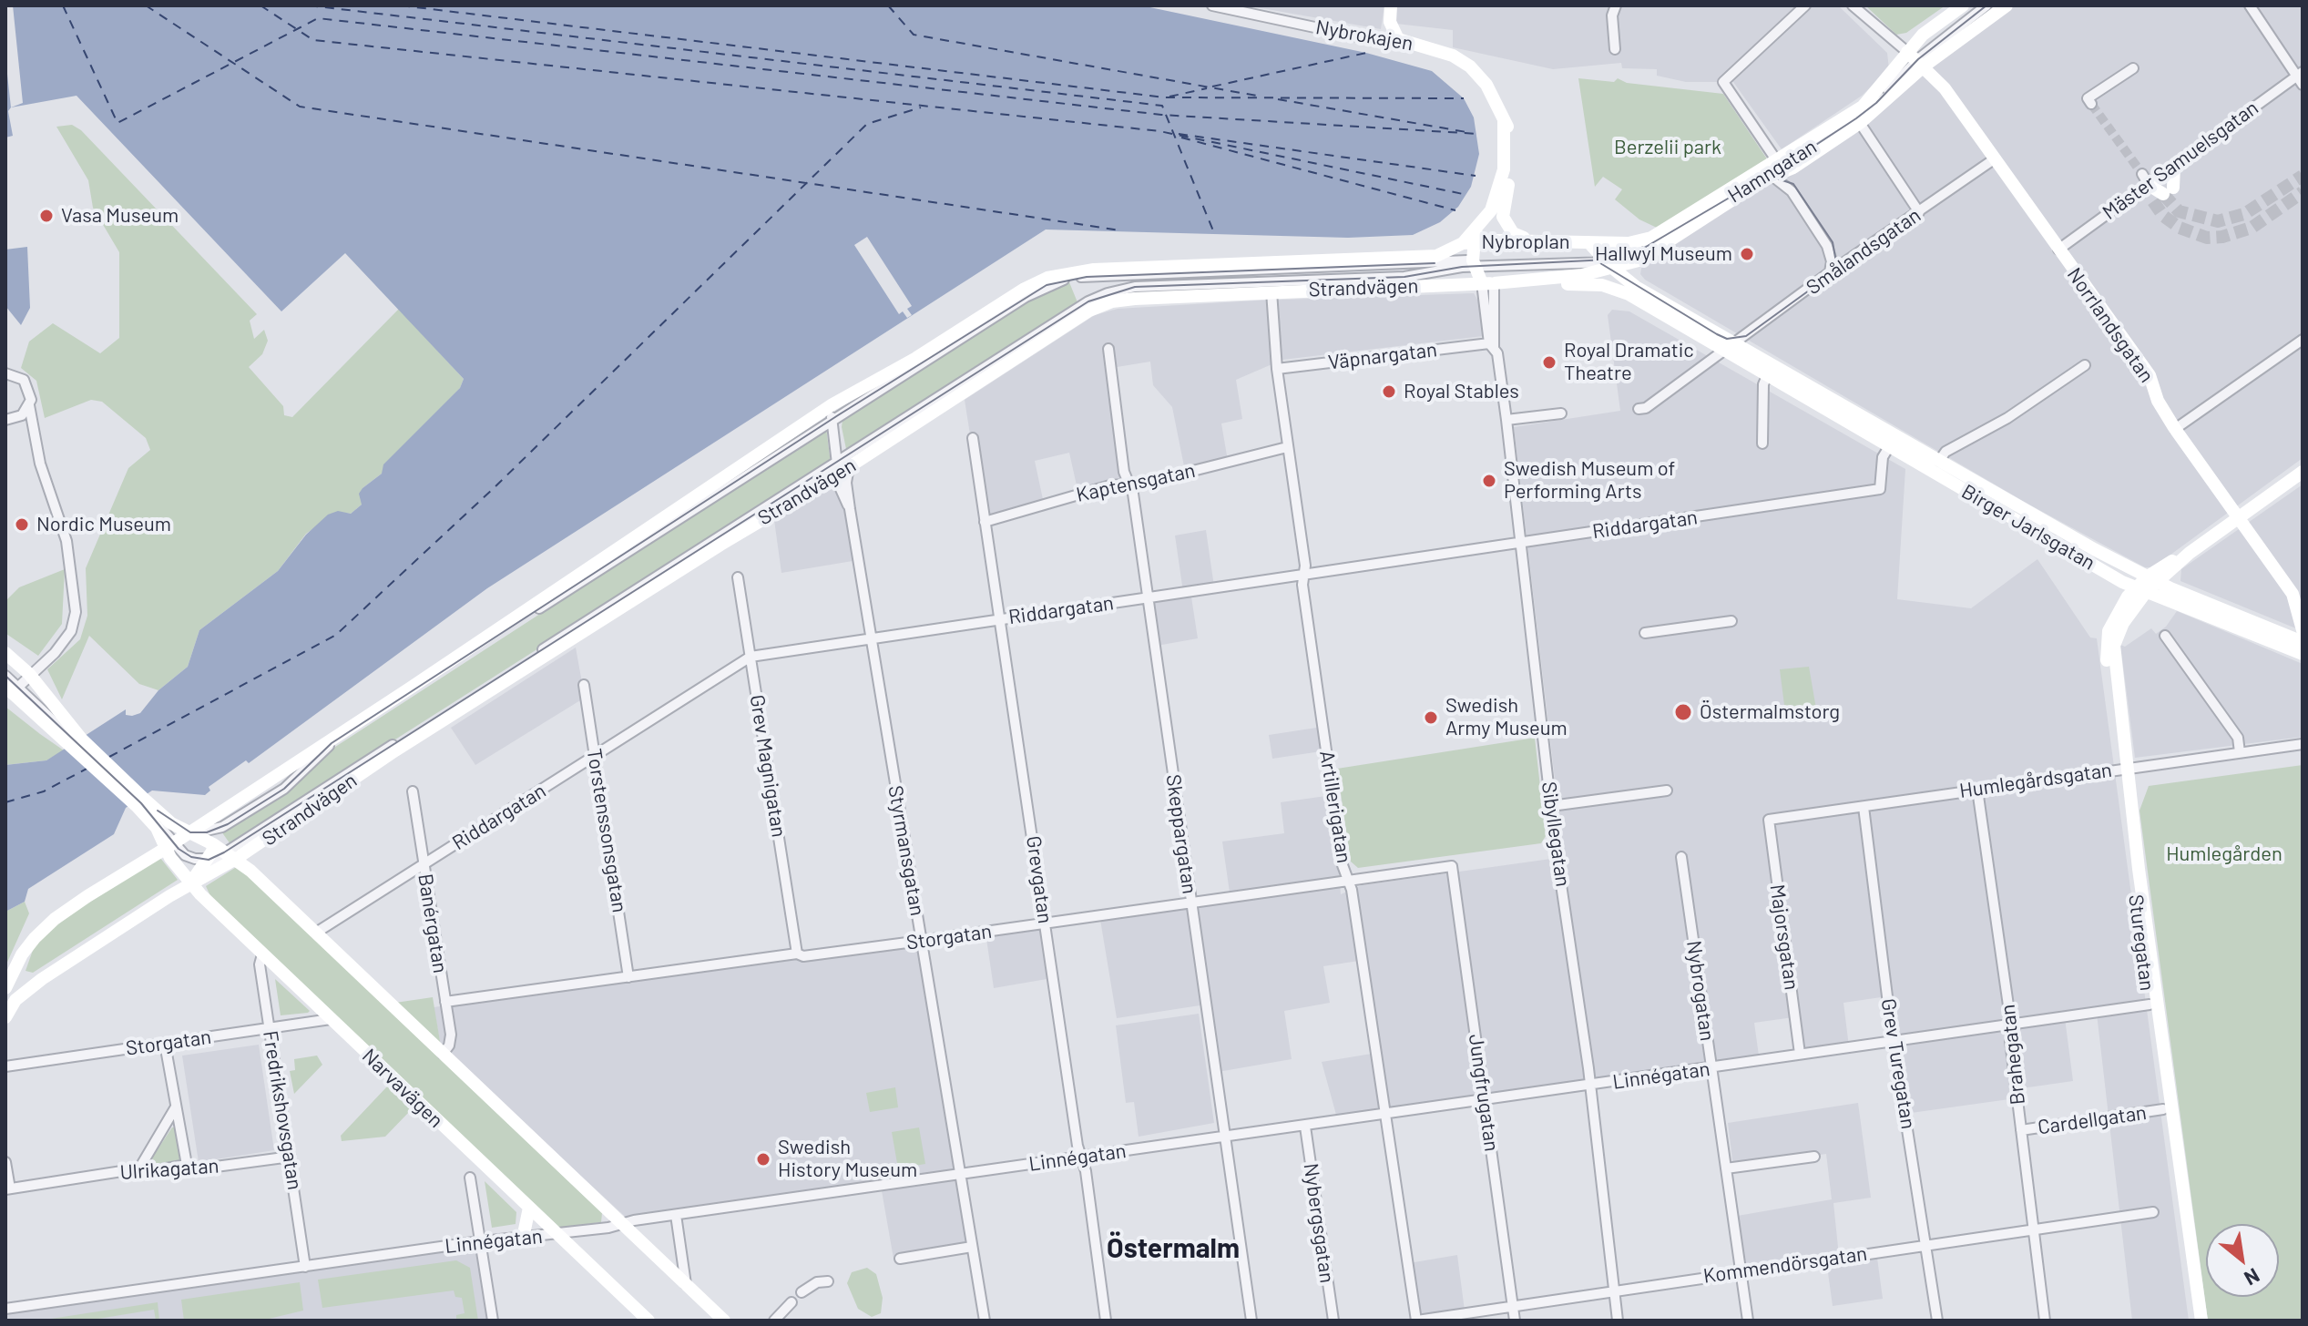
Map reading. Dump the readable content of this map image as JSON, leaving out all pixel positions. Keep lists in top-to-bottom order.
{
  "streets": {
    "street": [
      "Nybrokajen",
      "Mäster Samuelsgatan",
      "Hamngatan",
      "Nybroplan",
      "Smålandsgatan",
      "Strandvägen",
      "Norrlandsgatan",
      "Väpnargatan",
      "Kaptensgatan",
      "Riddargatan",
      "Birger Jarlsgatan",
      "Grev Magnigatan",
      "Humlegårdsgatan",
      "Artillerigatan",
      "Torstenssonsgatan",
      "Skeppargatan",
      "Sibyllegatan",
      "Styrmansgatan",
      "Grevgatan",
      "Banérgatan",
      "Storgatan",
      "Majorsgatan",
      "Sturegatan",
      "Nybrogatan",
      "Brahegatan",
      "Grev Turegatan",
      "Linnégatan",
      "Narvavägen",
      "Jungfrugatan",
      "Fredrikshovsgatan",
      "Cardellgatan",
      "Ulrikagatan",
      "Nybergsgatan",
      "Kommendörsgatan"
    ]
  },
  "crossings": [
    ["Mäster Samuelsgatan", "Norrlandsgatan"],
    ["Hamngatan", "Nybroplan"],
    ["Hamngatan", "Norrlandsgatan"],
    ["Hamngatan", "Birger Jarlsgatan"],
    ["Nybroplan", "Strandvägen"],
    ["Nybroplan", "Birger Jarlsgatan"],
    ["Nybroplan", "Sibyllegatan"],
    ["Smålandsgatan", "Norrlandsgatan"],
    ["Smålandsgatan", "Birger Jarlsgatan"],
    ["Strandvägen", "Artillerigatan"],
    ["Strandvägen", "Sibyllegatan"],
    ["Strandvägen", "Styrmansgatan"],
    ["Strandvägen", "Narvavägen"],
    ["Väpnargatan", "Artillerigatan"],
    ["Väpnargatan", "Sibyllegatan"],
    ["Kaptensgatan", "Artillerigatan"],
    ["Kaptensgatan", "Skeppargatan"],
    ["Kaptensgatan", "Grevgatan"],
    ["Riddargatan", "Birger Jarlsgatan"],
    ["Riddargatan", "Grev Magnigatan"],
    ["Riddargatan", "Artillerigatan"],
    ["Riddargatan", "Torstenssonsgatan"],
    ["Riddargatan", "Skeppargatan"],
    ["Riddargatan", "Sibyllegatan"],
    ["Riddargatan", "Styrmansgatan"],
    ["Riddargatan", "Grevgatan"],
    ["Riddargatan", "Banérgatan"],
    ["Birger Jarlsgatan", "Sturegatan"],
    ["Grev Magnigatan", "Storgatan"],
    ["Humlegårdsgatan", "Majorsgatan"],
    ["Humlegårdsgatan", "Sturegatan"],
    ["Humlegårdsgatan", "Brahegatan"],
    ["Humlegårdsgatan", "Grev Turegatan"],
    ["Artillerigatan", "Storgatan"],
    ["Artillerigatan", "Linnégatan"],
    ["Artillerigatan", "Kommendörsgatan"],
    ["Torstenssonsgatan", "Storgatan"],
    ["Skeppargatan", "Storgatan"],
    ["Skeppargatan", "Linnégatan"],
    ["Sibyllegatan", "Linnégatan"],
    ["Sibyllegatan", "Kommendörsgatan"],
    ["Styrmansgatan", "Storgatan"],
    ["Styrmansgatan", "Linnégatan"],
    ["Grevgatan", "Storgatan"],
    ["Grevgatan", "Linnégatan"],
    ["Banérgatan", "Storgatan"],
    ["Storgatan", "Narvavägen"],
    ["Storgatan", "Jungfrugatan"],
    ["Storgatan", "Fredrikshovsgatan"],
    ["Majorsgatan", "Linnégatan"],
    ["Sturegatan", "Linnégatan"],
    ["Sturegatan", "Cardellgatan"],
    ["Nybrogatan", "Linnégatan"],
    ["Nybrogatan", "Kommendörsgatan"],
    ["Brahegatan", "Linnégatan"],
    ["Brahegatan", "Cardellgatan"],
    ["Brahegatan", "Kommendörsgatan"],
    ["Grev Turegatan", "Linnégatan"],
    ["Grev Turegatan", "Kommendörsgatan"],
    ["Linnégatan", "Narvavägen"],
    ["Linnégatan", "Jungfrugatan"],
    ["Linnégatan", "Fredrikshovsgatan"],
    ["Linnégatan", "Nybergsgatan"],
    ["Narvavägen", "Fredrikshovsgatan"],
    ["Jungfrugatan", "Kommendörsgatan"],
    ["Fredrikshovsgatan", "Ulrikagatan"]
  ],
  "districts": ["Östermalm"],
  "parks": ["Berzelii park", "Humlegården"],
  "places": [
    "Vasa Museum",
    "Hallwyl Museum",
    "Royal Dramatic Theatre",
    "Royal Stables",
    "Swedish Museum of Performing Arts",
    "Nordic Museum",
    "Östermalmstorg",
    "Swedish Army Museum",
    "Swedish History Museum"
  ],
  "north": "bottom right"
}
